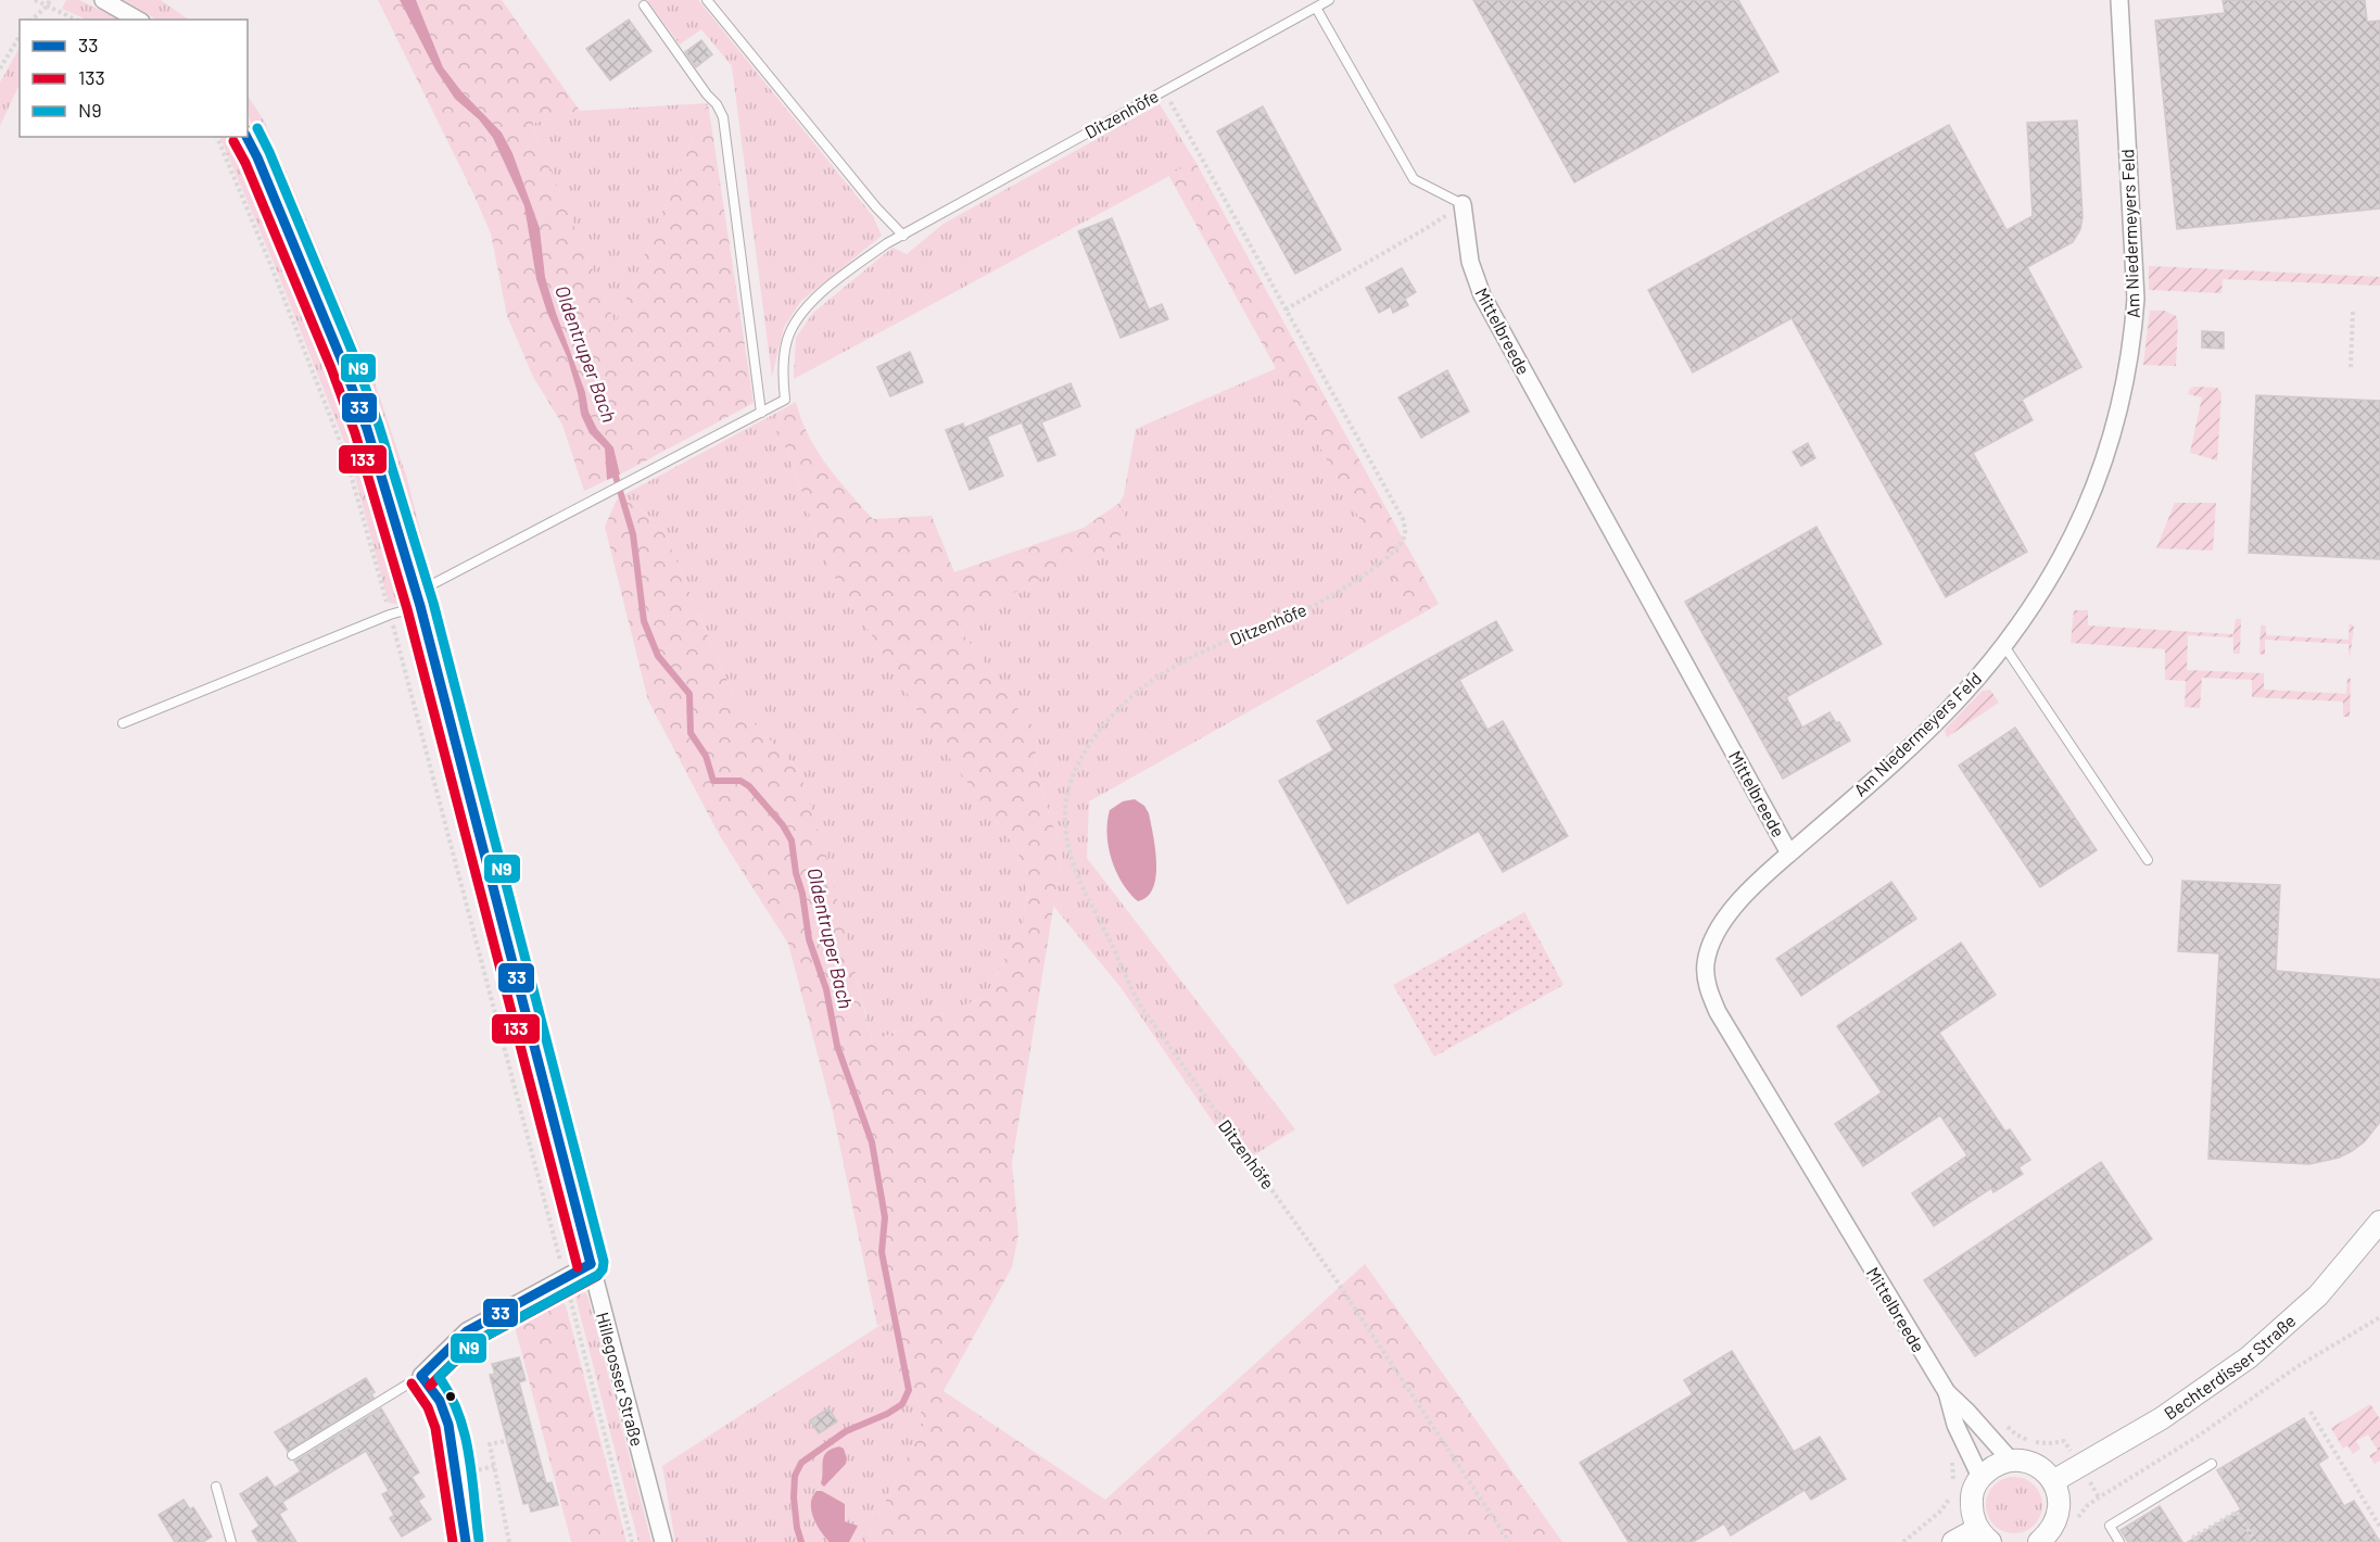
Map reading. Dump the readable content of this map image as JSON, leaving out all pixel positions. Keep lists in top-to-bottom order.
{
  "streets": {
    "street": [
      "Am Niedermeyers Feld",
      "Mittelbreede",
      "Bechterdisser Straße",
      "Hillegosser Straße"
    ],
    "lane": ["Ditzenhöfe"]
  },
  "crossings": [
    ["Am Niedermeyers Feld", "Mittelbreede"]
  ],
  "water": ["Oldentruper Bach"],
  "lines": ["transit line N9", "transit line 33", "transit line 133"],
  "legend": ["33", "133", "N9"]
}
